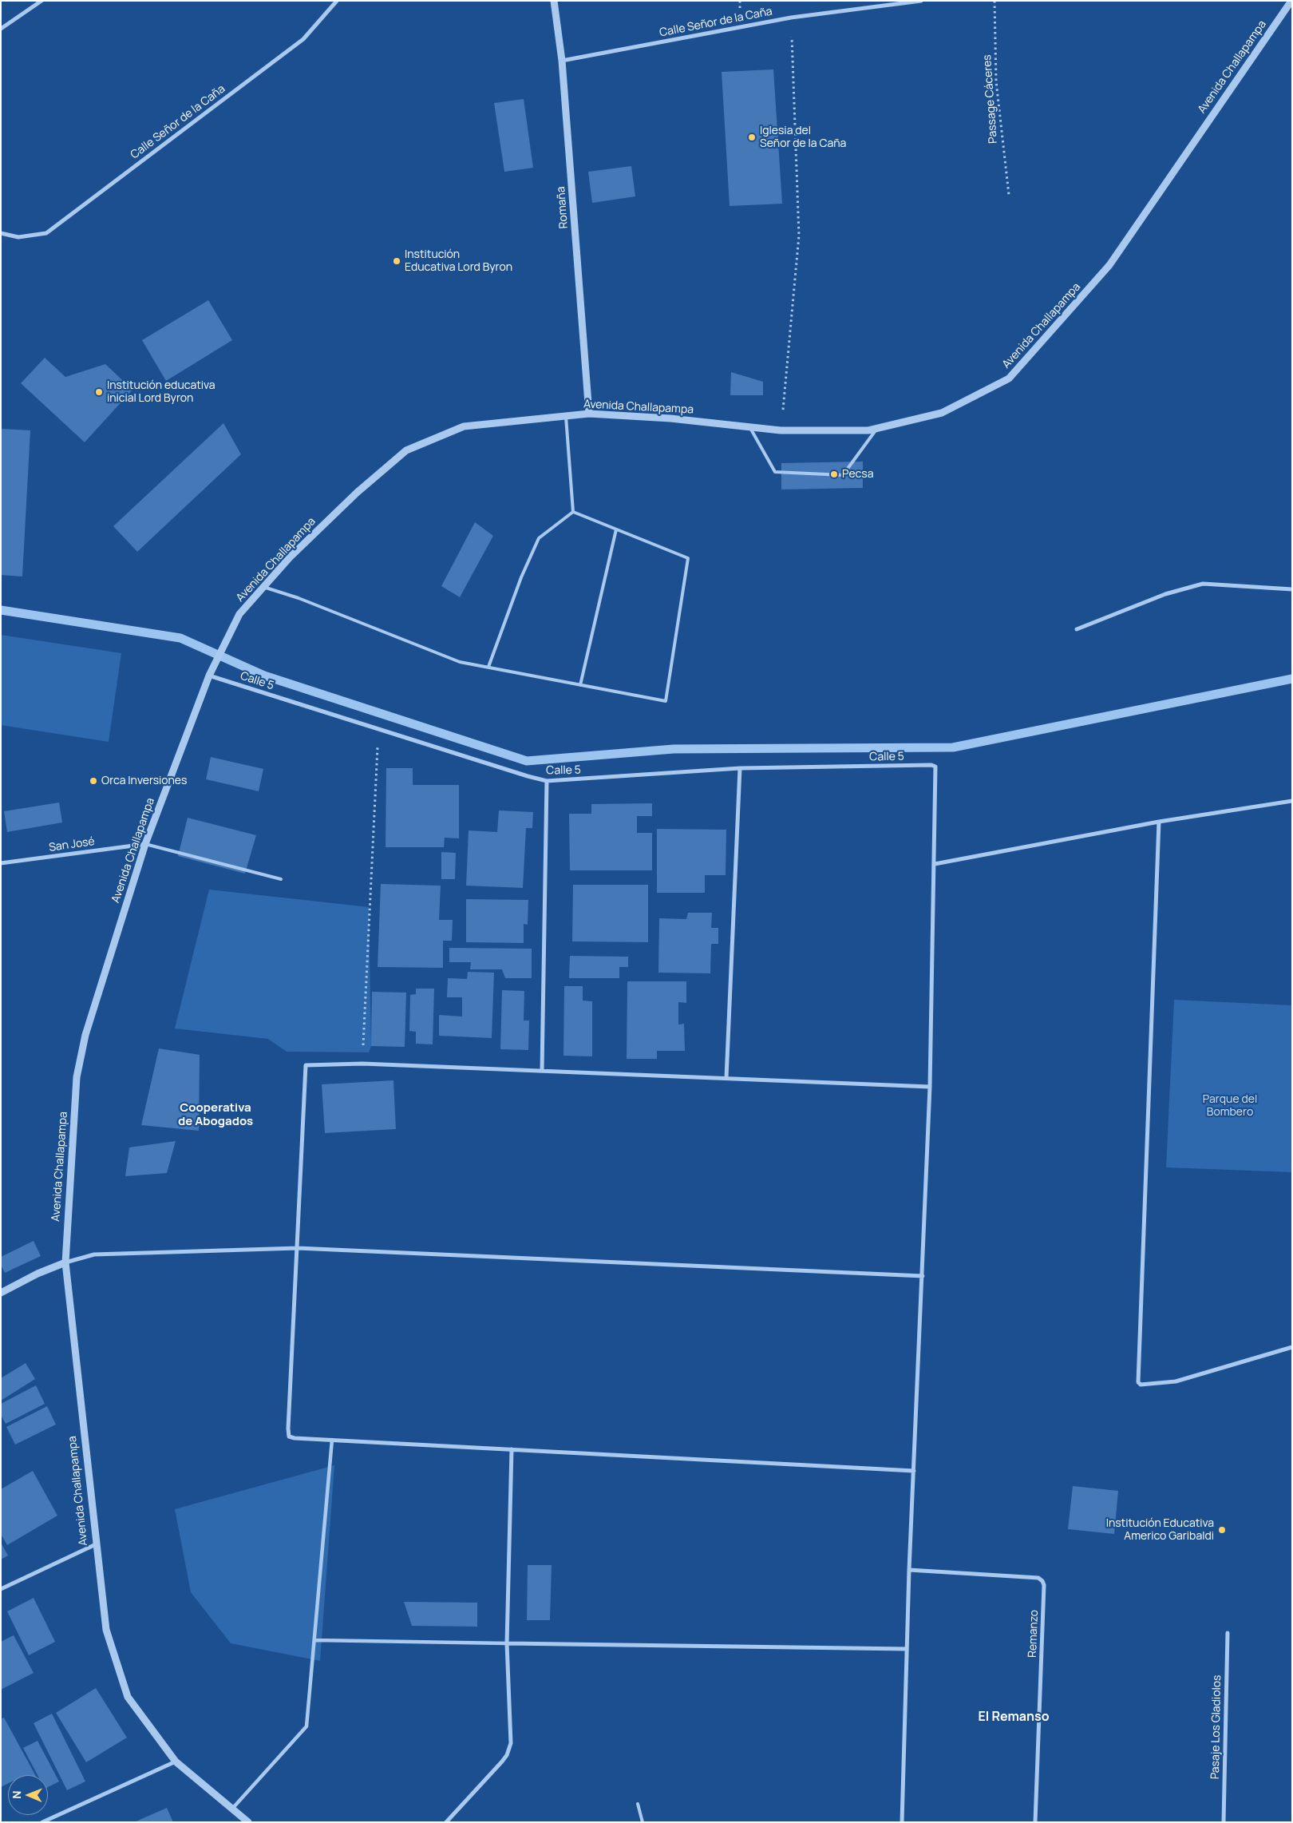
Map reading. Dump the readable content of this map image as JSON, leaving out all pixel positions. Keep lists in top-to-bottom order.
{
  "streets": {
    "street": [
      "Calle Señor de la Caña",
      "Avenida Challapampa",
      "Romaña",
      "Calle 5",
      "San José",
      "Remanzo",
      "Pasaje Los Gladiolos"
    ],
    "path": ["Passage Cáceres"]
  },
  "crossings": [
    ["Calle Señor de la Caña", "Romaña"],
    ["Avenida Challapampa", "Romaña"],
    ["Avenida Challapampa", "Calle 5"],
    ["Avenida Challapampa", "San José"]
  ],
  "districts": ["Cooperativa de Abogados", "El Remanso"],
  "parks": ["Parque del Bombero"],
  "places": [
    "Iglesia del Señor de la Caña",
    "Institución Educativa Lord Byron",
    "Institución educativa inicial Lord Byron",
    "Pecsa",
    "Orca Inversiones",
    "Institución Educativa Americo Garibaldi"
  ],
  "north": "left"
}
